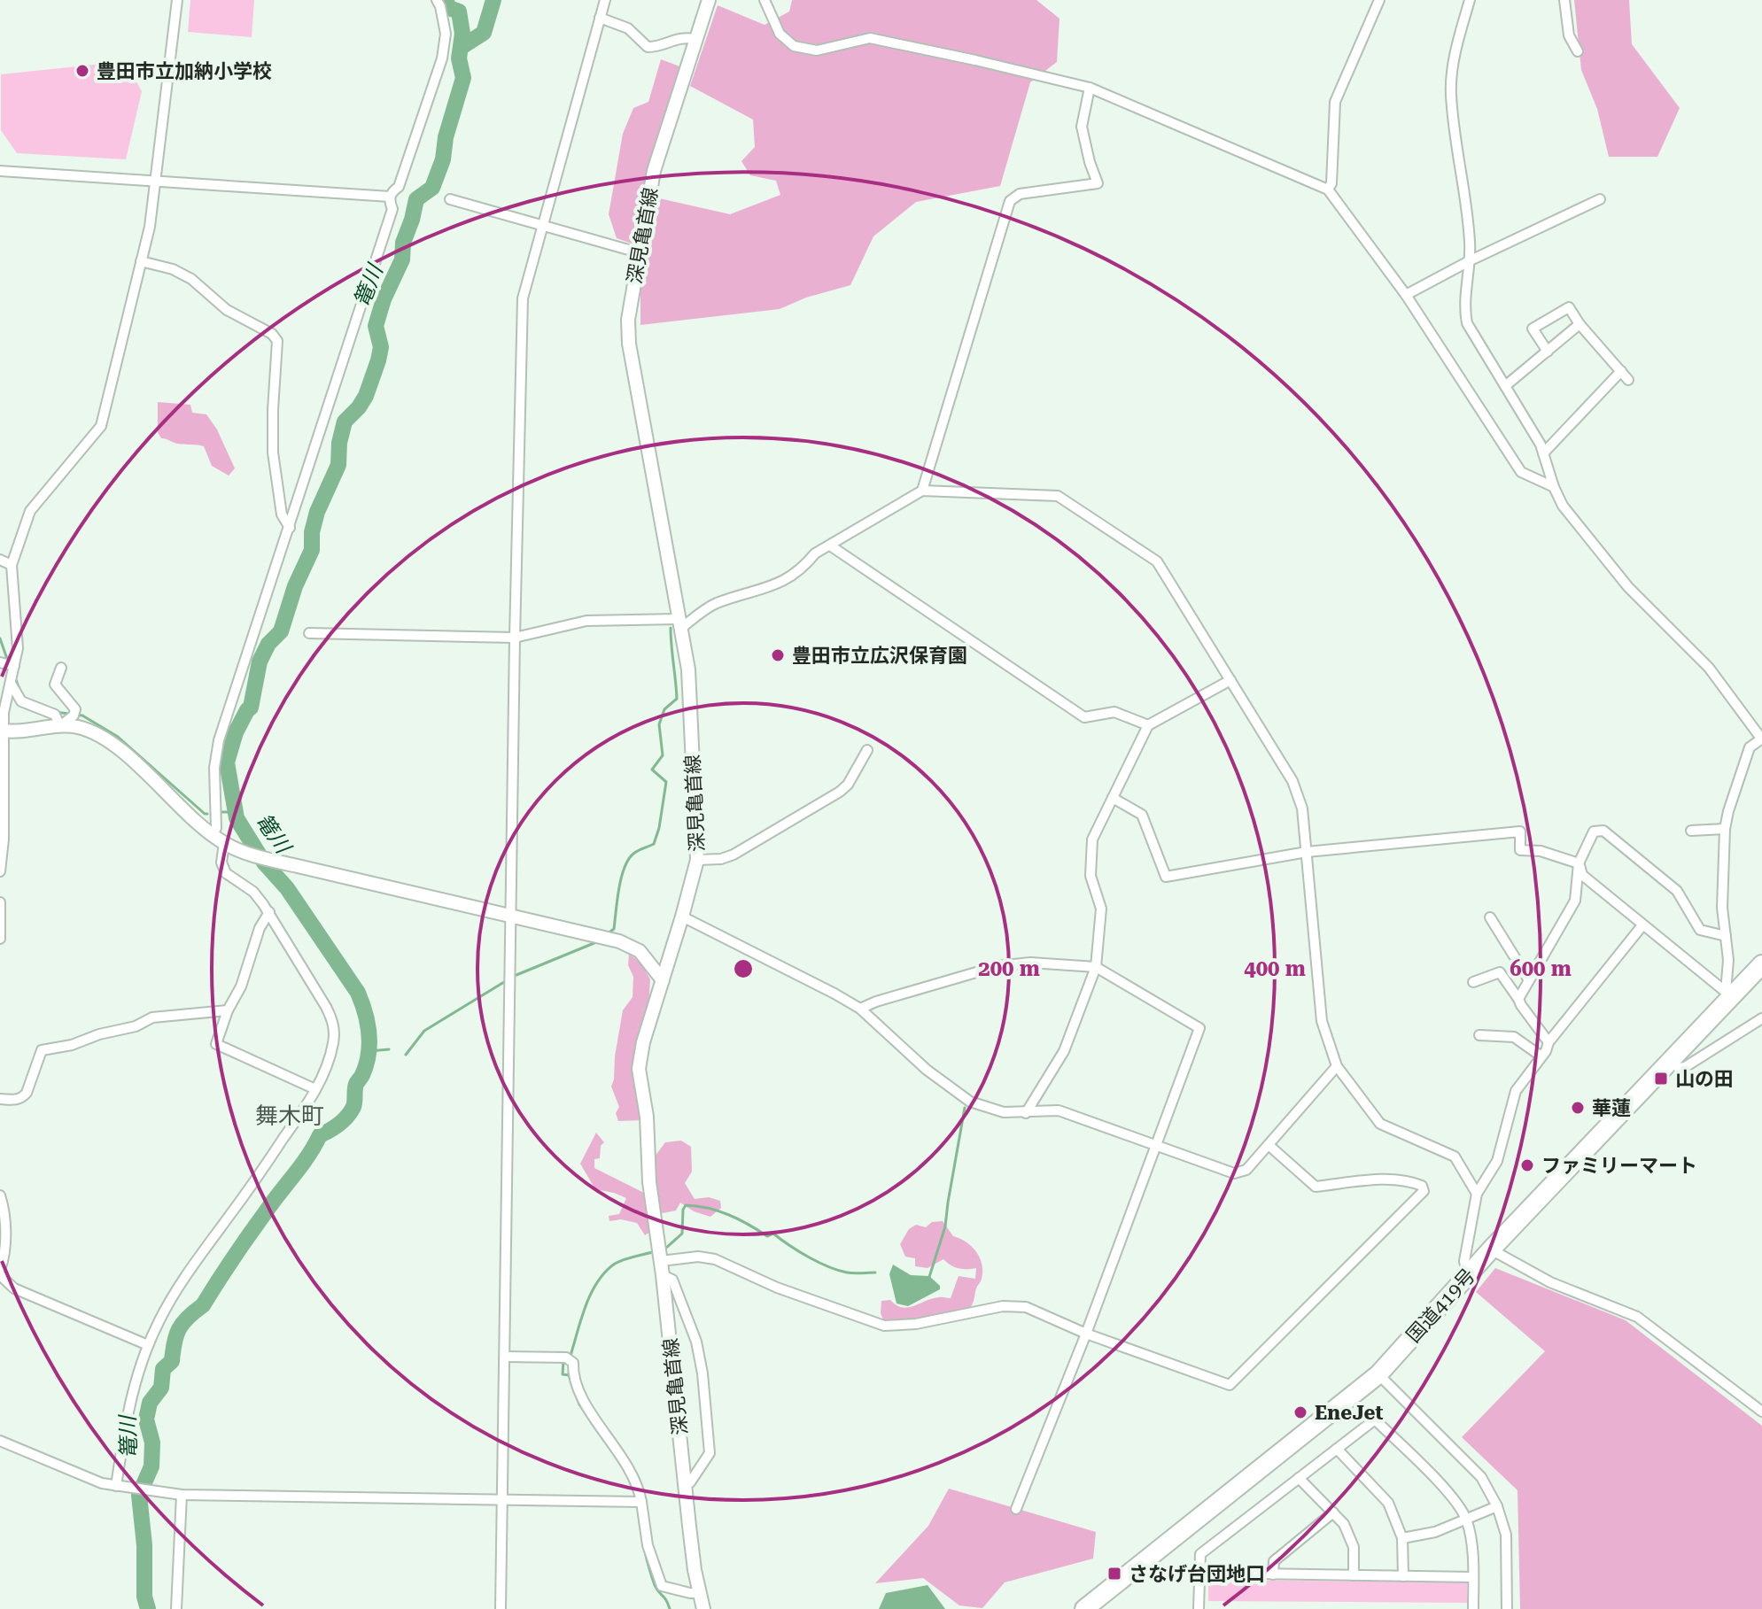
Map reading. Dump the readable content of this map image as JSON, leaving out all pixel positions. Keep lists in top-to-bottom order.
{
  "streets": {
    "highway": ["国道419号"],
    "main road": ["深見亀首線"]
  },
  "districts": ["舞木町"],
  "water": ["篭川"],
  "places": {
    "other": [
      "豊田市立加納小学校",
      "豊田市立広沢保育園",
      "華蓮",
      "ファミリーマート",
      "EneJet"
    ],
    "transit": ["山の田", "さなげ台団地口"]
  },
  "rings": ["200 m", "400 m", "600 m"]
}
